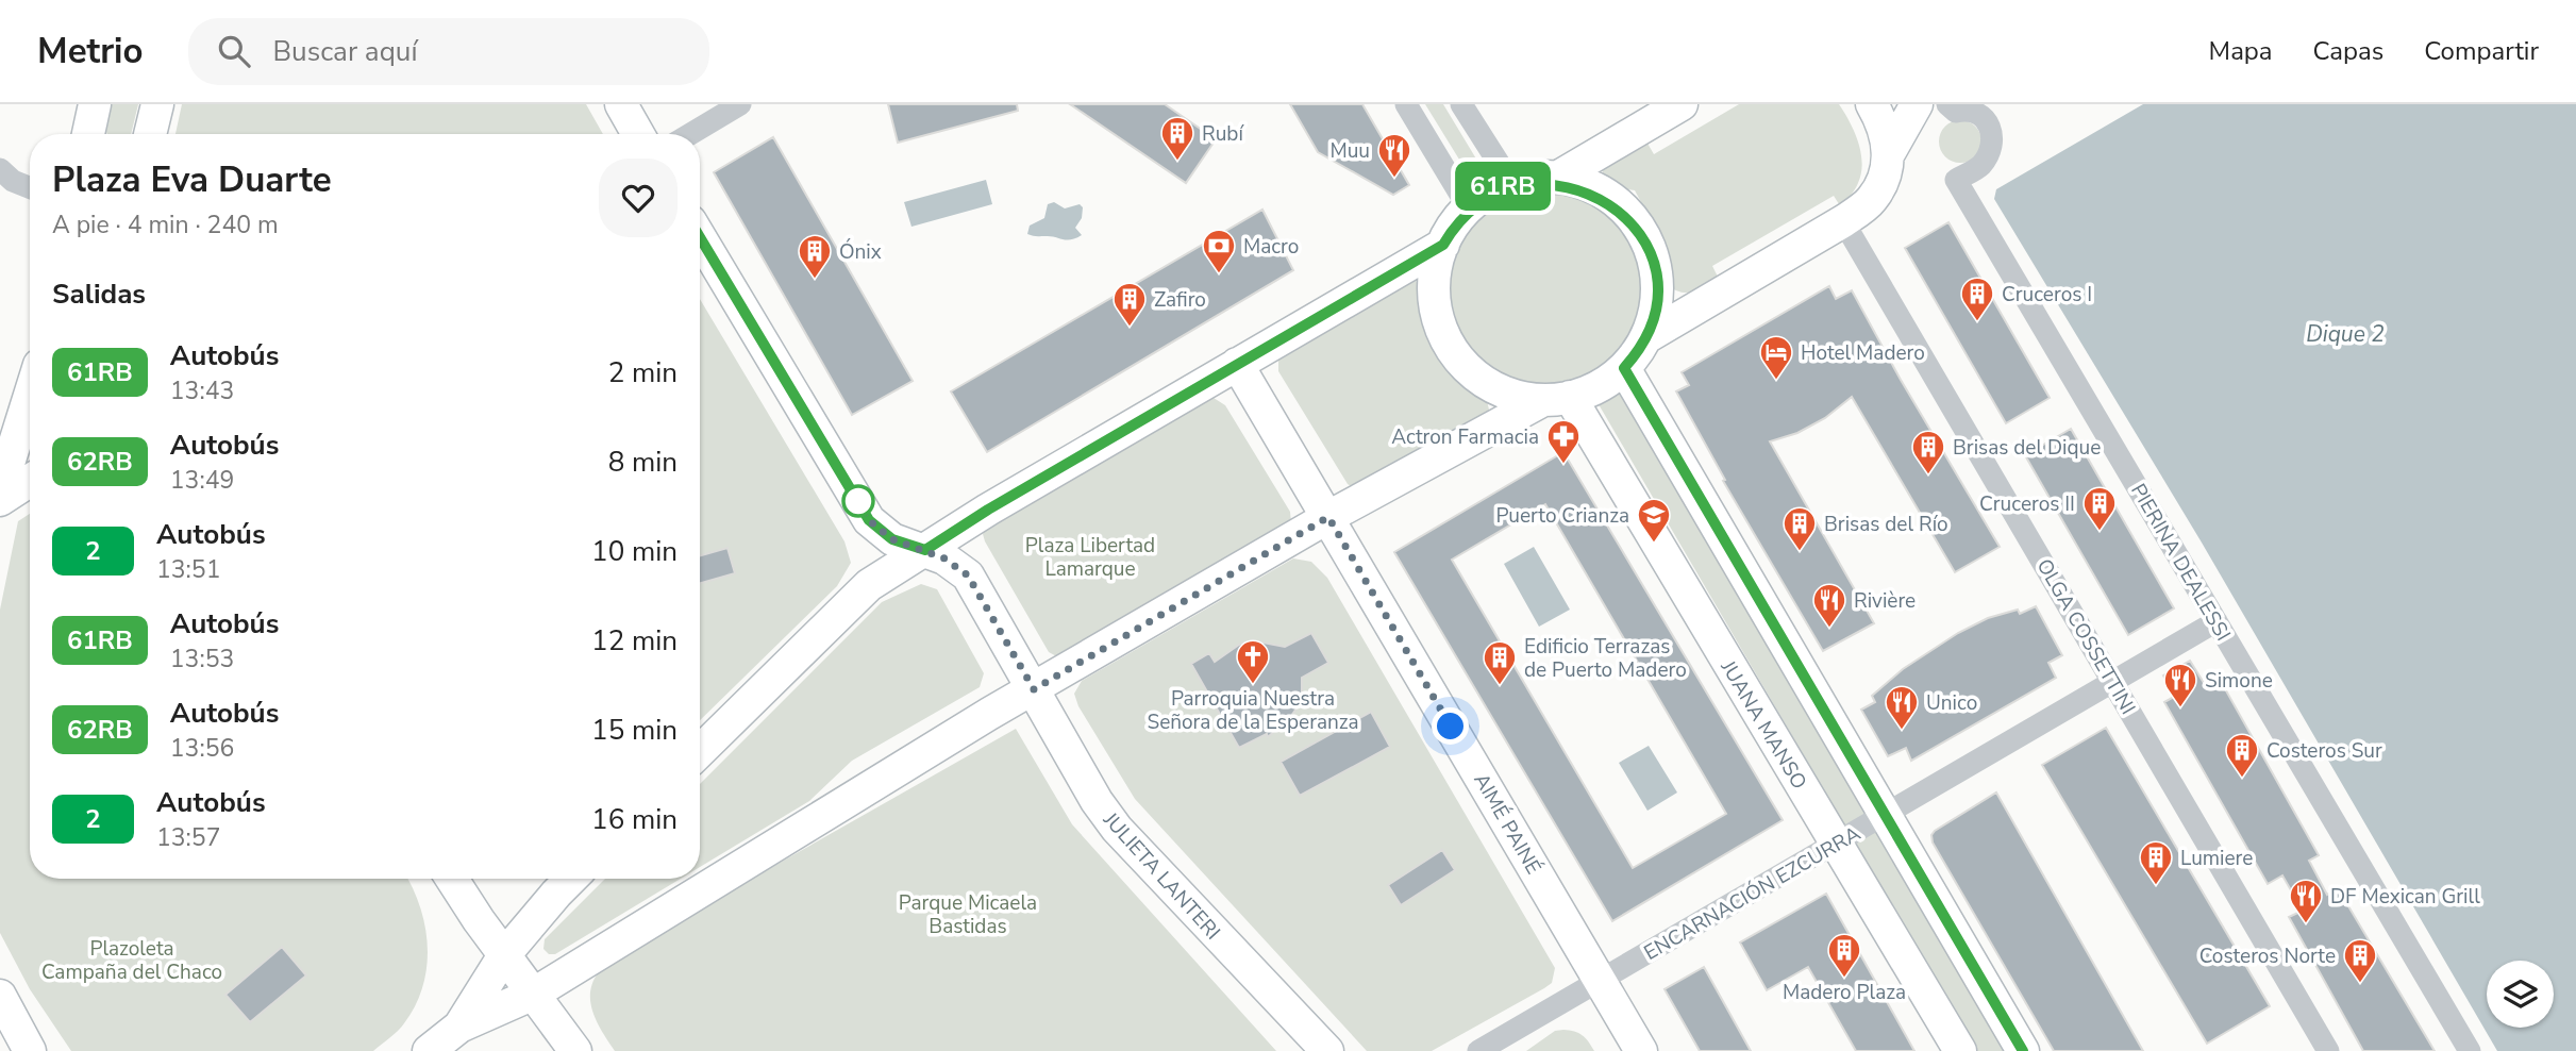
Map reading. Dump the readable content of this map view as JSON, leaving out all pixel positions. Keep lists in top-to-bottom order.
{
  "streets": {
    "main road": ["JUANA MANSO", "AIMÉ PAINÉ", "JULIETA LANTERI"],
    "street": ["PIERINA DEALESSI", "OLGA COSSETTINI", "ENCARNACIÓN EZCURRA"]
  },
  "crossings": [
    ["PIERINA DEALESSI", "ENCARNACIÓN EZCURRA"],
    ["OLGA COSSETTINI", "ENCARNACIÓN EZCURRA"],
    ["JUANA MANSO", "ENCARNACIÓN EZCURRA"],
    ["AIMÉ PAINÉ", "ENCARNACIÓN EZCURRA"]
  ],
  "water": ["Dique 2"],
  "parks": ["Plaza Libertad Lamarque", "Parque Micaela Bastidas", "Plazoleta Campaña del Chaco"],
  "places": {
    "building": [
      "Rubí",
      "Ónix",
      "Cruceros I",
      "Zafiro",
      "Brisas del Dique",
      "Cruceros II",
      "Brisas del Río",
      "Edificio Terrazas de Puerto Madero",
      "Costeros Sur",
      "Lumiere",
      "Madero Plaza",
      "Costeros Norte"
    ],
    "restaurant": [
      "Muu",
      "Rivière",
      "Simone",
      "Unico",
      "DF Mexican Grill"
    ],
    "bank": ["Macro"],
    "hotel": ["Hotel Madero"],
    "pharmacy": ["Actron Farmacia"],
    "school or university": ["Puerto Crianza"],
    "church": ["Parroquia Nuestra Señora de la Esperanza"]
  },
  "lines": ["bus line 61RB"],
  "page": {
    "header": "Metrio",
    "search": "Buscar aquí",
    "nav": ["Mapa", "Capas", "Compartir"],
    "on_map": "61RB",
    "heading": [
      ["Plaza Eva Duarte", "A pie · 4 min · 240 m"],
      "Salidas"
    ],
    "list": [
      {
        "mark": "61RB",
        "name": "Autobús",
        "note": "13:43",
        "value": "2 min"
      },
      {
        "mark": "62RB",
        "name": "Autobús",
        "note": "13:49",
        "value": "8 min"
      },
      {
        "mark": "2",
        "name": "Autobús",
        "note": "13:51",
        "value": "10 min"
      },
      {
        "mark": "61RB",
        "name": "Autobús",
        "note": "13:53",
        "value": "12 min"
      },
      {
        "mark": "62RB",
        "name": "Autobús",
        "note": "13:56",
        "value": "15 min"
      },
      {
        "mark": "2",
        "name": "Autobús",
        "note": "13:57",
        "value": "16 min"
      }
    ]
  }
}
